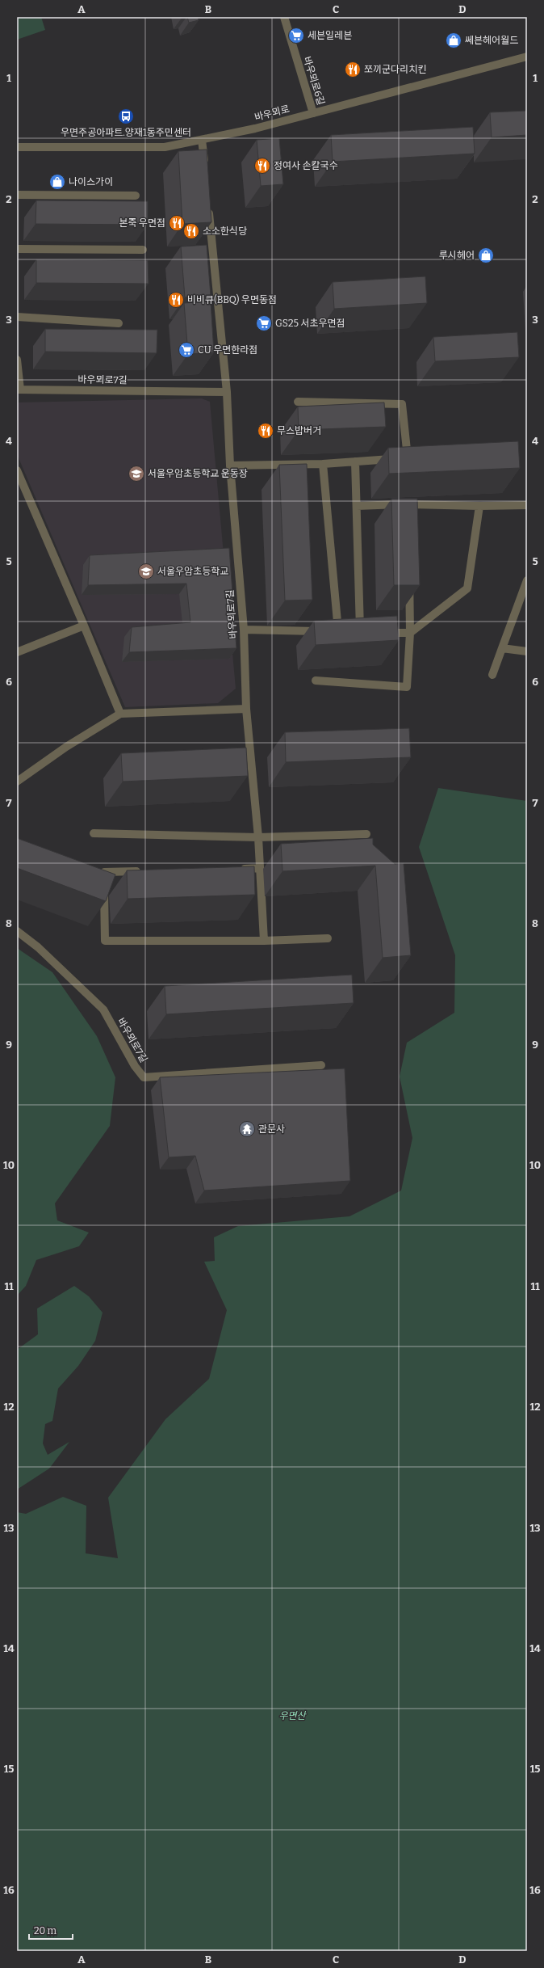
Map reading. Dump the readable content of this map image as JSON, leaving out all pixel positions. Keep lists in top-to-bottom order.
{
  "streets": {
    "street": ["바우뫼로6길", "바우뫼로", "바우뫼로7길"]
  },
  "crossings": [
    ["바우뫼로6길", "바우뫼로"]
  ],
  "parks": ["우면산"],
  "places": {
    "supermarket": ["세븐일레븐", "GS25 서초우면점", "CU 우면한라점"],
    "shop": ["쎄븐헤어월드", "나이스가이", "루시헤어"],
    "restaurant": [
      "쪼끼군다리치킨",
      "정여사 손칼국수",
      "본죽 우면점",
      "소소한식당",
      "비비큐(BBQ) 우면동점",
      "무스밥버거"
    ],
    "bus stop": ["우면주공아파트.양재1동주민센터"],
    "school or university": ["서울우암초등학교 운동장", "서울우암초등학교"],
    "temple": ["관문사"]
  },
  "scale_bar": "20 m",
  "grid": {
    "columns": [
      "A",
      "B",
      "C",
      "D"
    ],
    "rows": [
      "1",
      "2",
      "3",
      "4",
      "5",
      "6",
      "7",
      "8",
      "9",
      "10",
      "11",
      "12",
      "13",
      "14",
      "15",
      "16"
    ]
  }
}
